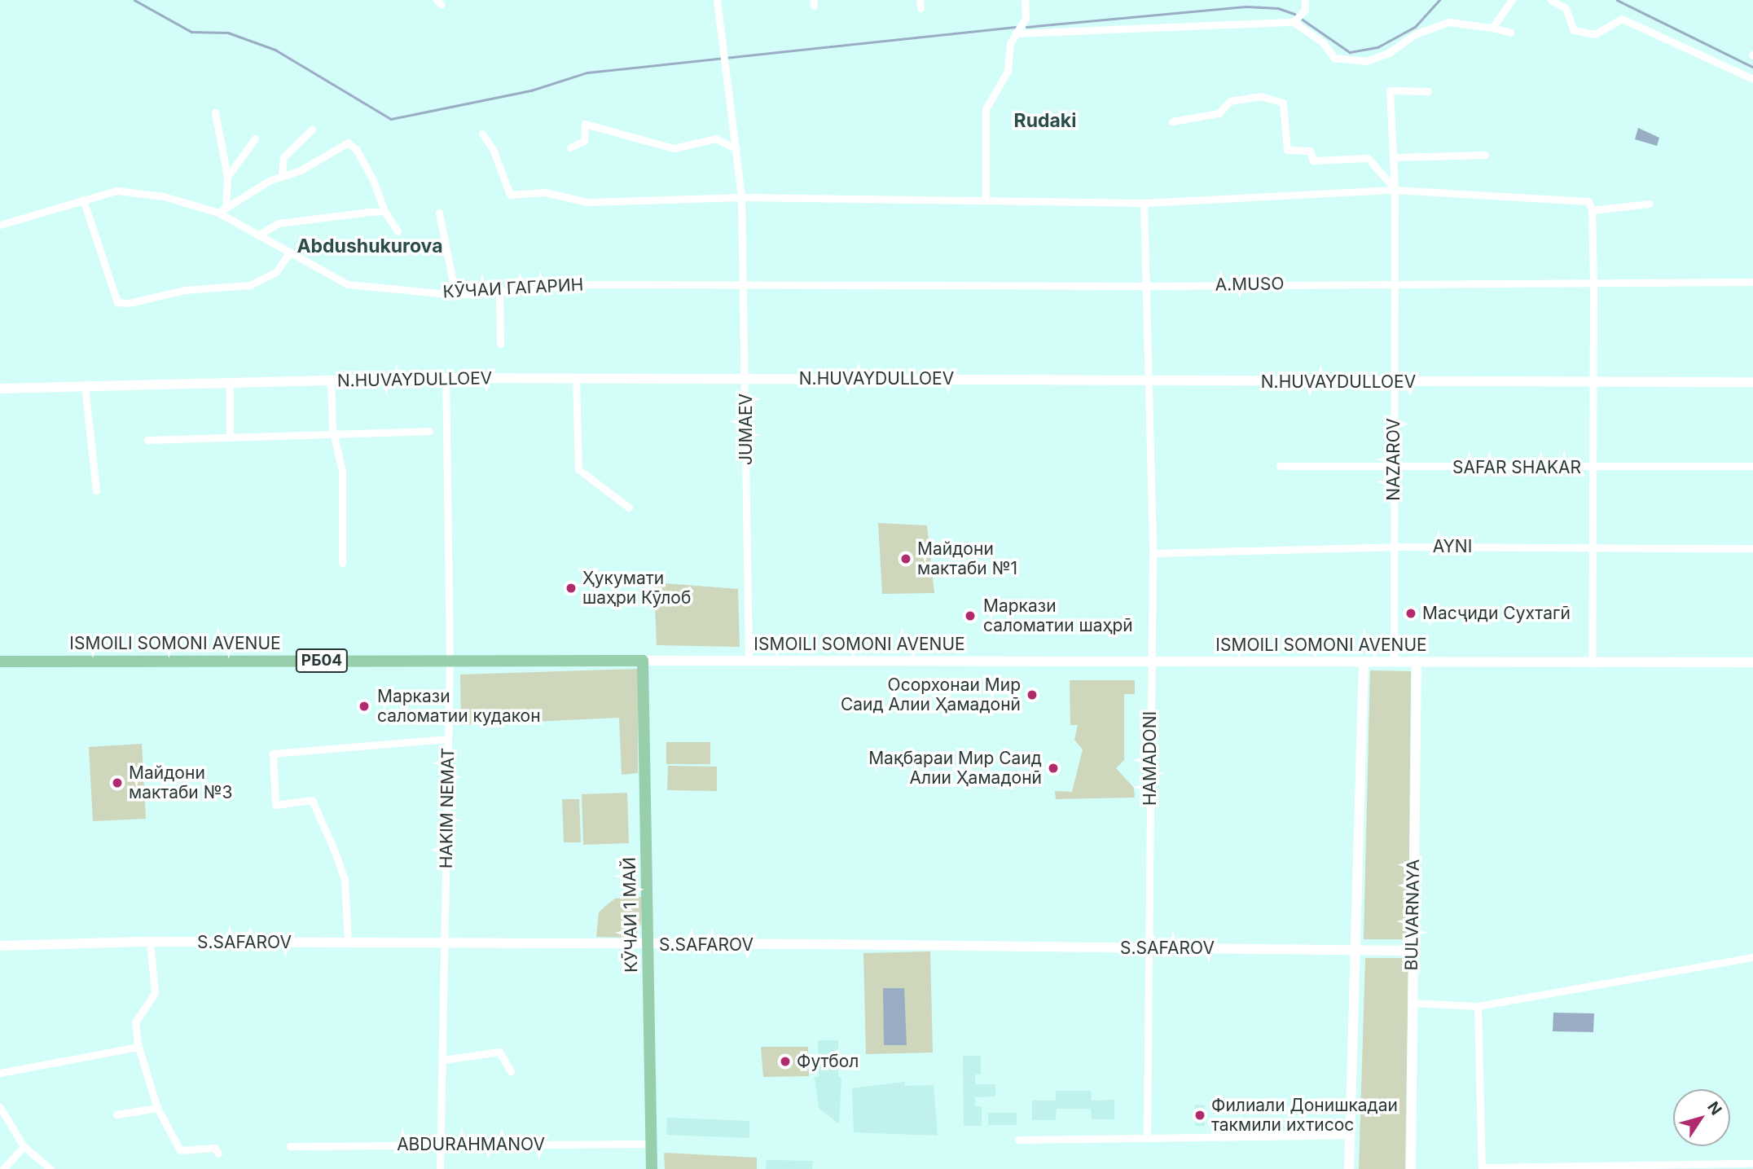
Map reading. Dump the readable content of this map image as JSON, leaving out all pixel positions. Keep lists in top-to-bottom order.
{
  "streets": {
    "main road": ["ISMOILI SOMONI AVENUE", "РБ04", "КӮЧАИ 1 МАЙ"],
    "street": [
      "A.MUSO",
      "КӮЧАИ ГАГАРИН",
      "N.HUVAYDULLOEV",
      "JUMAEV",
      "NAZAROV",
      "SAFAR SHAKAR",
      "AYNI",
      "HAMADONI",
      "HAKIM NEMAT",
      "BULVARNAYA",
      "S.SAFAROV",
      "ABDURAHMANOV"
    ]
  },
  "crossings": [
    ["A.MUSO", "КӮЧАИ ГАГАРИН"],
    ["A.MUSO", "JUMAEV"],
    ["A.MUSO", "NAZAROV"],
    ["A.MUSO", "HAMADONI"],
    ["КӮЧАИ ГАГАРИН", "JUMAEV"],
    ["N.HUVAYDULLOEV", "JUMAEV"],
    ["N.HUVAYDULLOEV", "NAZAROV"],
    ["N.HUVAYDULLOEV", "HAMADONI"],
    ["N.HUVAYDULLOEV", "HAKIM NEMAT"],
    ["JUMAEV", "ISMOILI SOMONI AVENUE"],
    ["NAZAROV", "SAFAR SHAKAR"],
    ["NAZAROV", "AYNI"],
    ["NAZAROV", "ISMOILI SOMONI AVENUE"],
    ["AYNI", "HAMADONI"],
    ["ISMOILI SOMONI AVENUE", "HAMADONI"],
    ["ISMOILI SOMONI AVENUE", "HAKIM NEMAT"],
    ["ISMOILI SOMONI AVENUE", "КӮЧАИ 1 МАЙ"],
    ["ISMOILI SOMONI AVENUE", "BULVARNAYA"],
    ["HAMADONI", "S.SAFAROV"],
    ["HAKIM NEMAT", "S.SAFAROV"],
    ["HAKIM NEMAT", "ABDURAHMANOV"],
    ["КӮЧАИ 1 МАЙ", "S.SAFAROV"],
    ["КӮЧАИ 1 МАЙ", "ABDURAHMANOV"],
    ["BULVARNAYA", "S.SAFAROV"]
  ],
  "districts": ["Rudaki", "Abdushukurova"],
  "places": [
    "Майдони мактаби №1",
    "Ҳукумати шаҳри Кӯлоб",
    "Масҷиди Сухтагӣ",
    "Маркази саломатии шаҳрӣ",
    "Осорхонаи Мир Саид Алии Ҳамадонӣ",
    "Маркази саломатии кудакон",
    "Мақбараи Мир Саид Алии Ҳамадонӣ",
    "Майдони мактаби №3",
    "Футбол",
    "Филиали Донишкадаи такмили ихтисос"
  ],
  "north": "top right"
}
